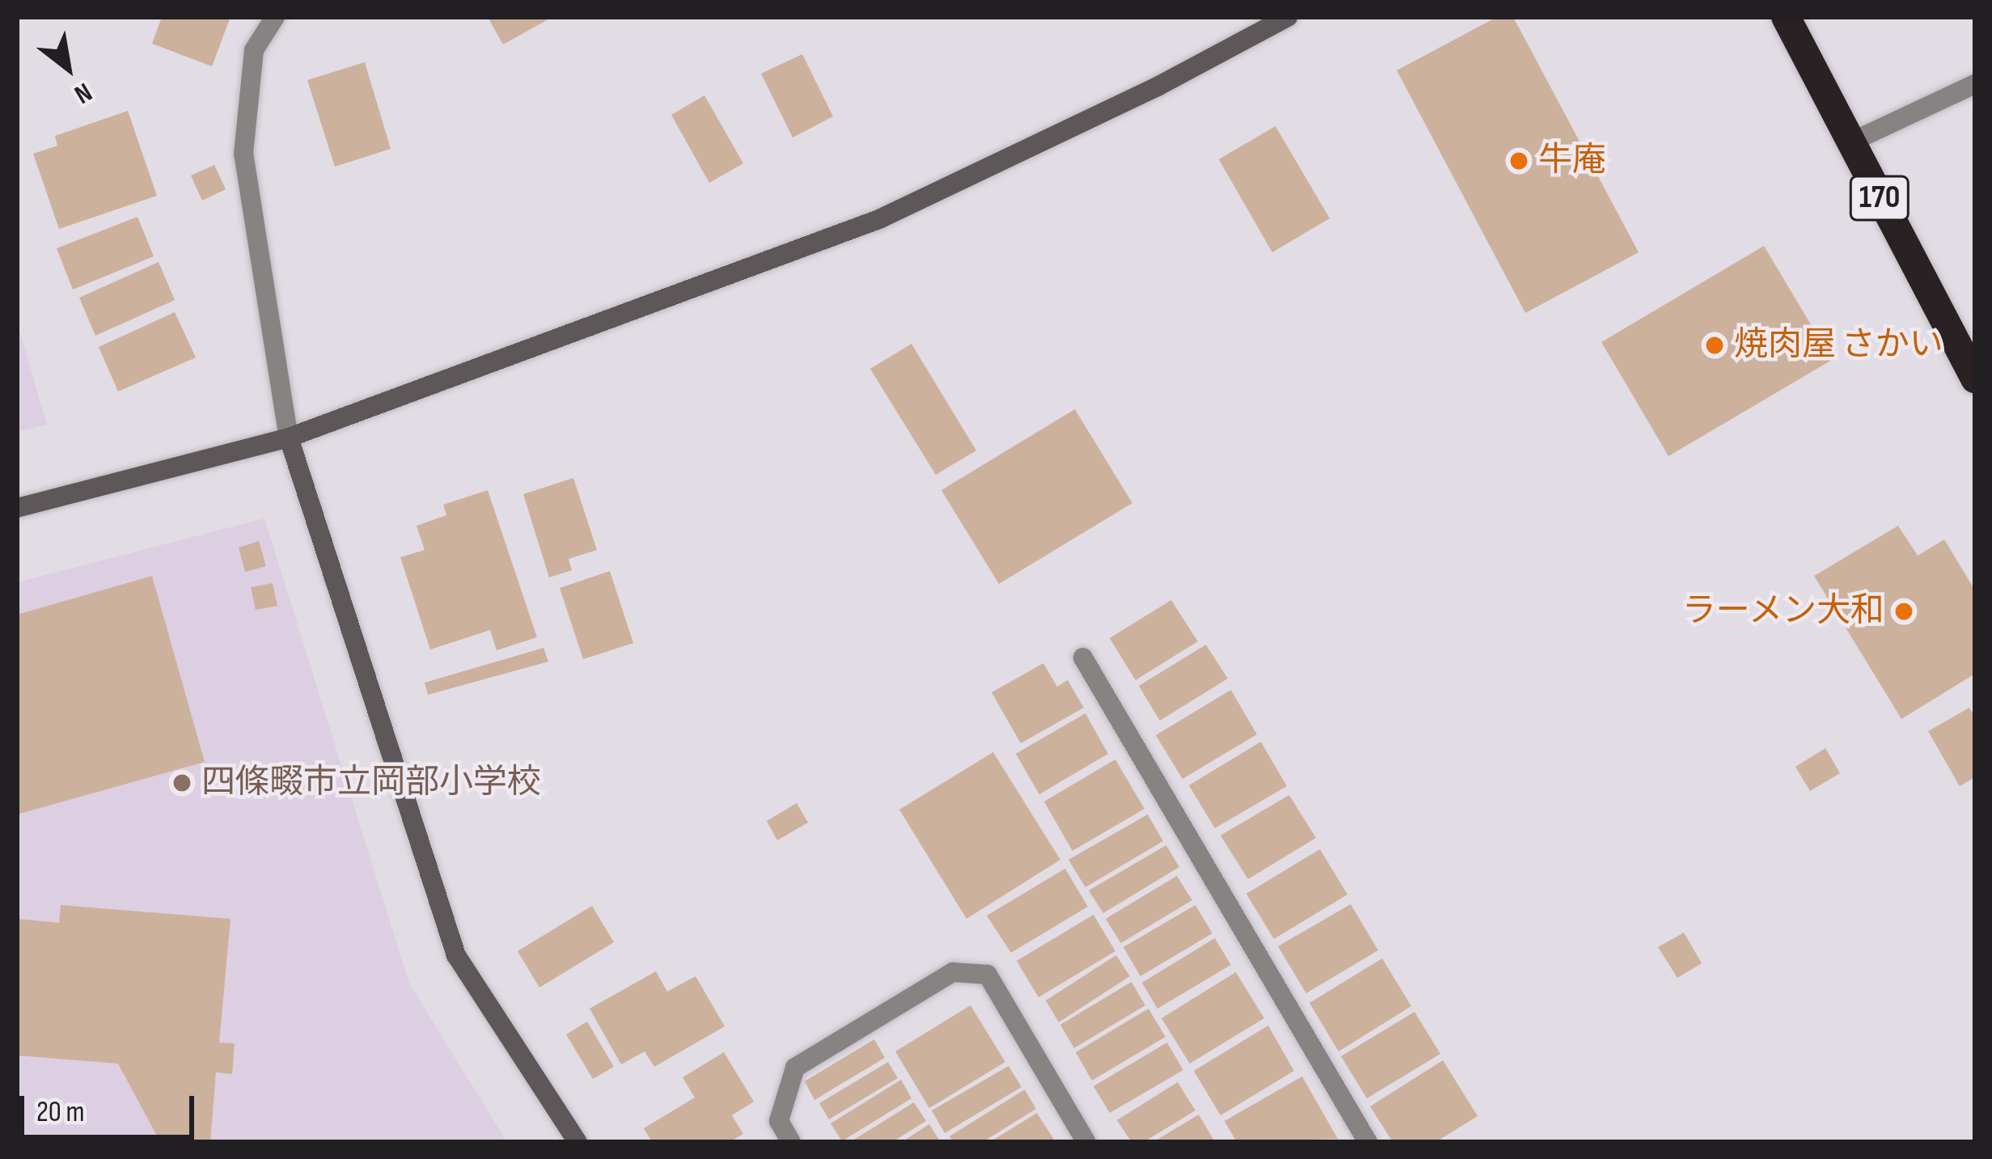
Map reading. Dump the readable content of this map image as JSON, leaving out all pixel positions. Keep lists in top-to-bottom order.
{
  "streets": {
    "highway": ["170"]
  },
  "places": [
    "牛庵",
    "焼肉屋 さかい",
    "ラーメン大和",
    "四條畷市立岡部小学校"
  ],
  "scale_bar": "20 m",
  "north": "bottom right"
}
